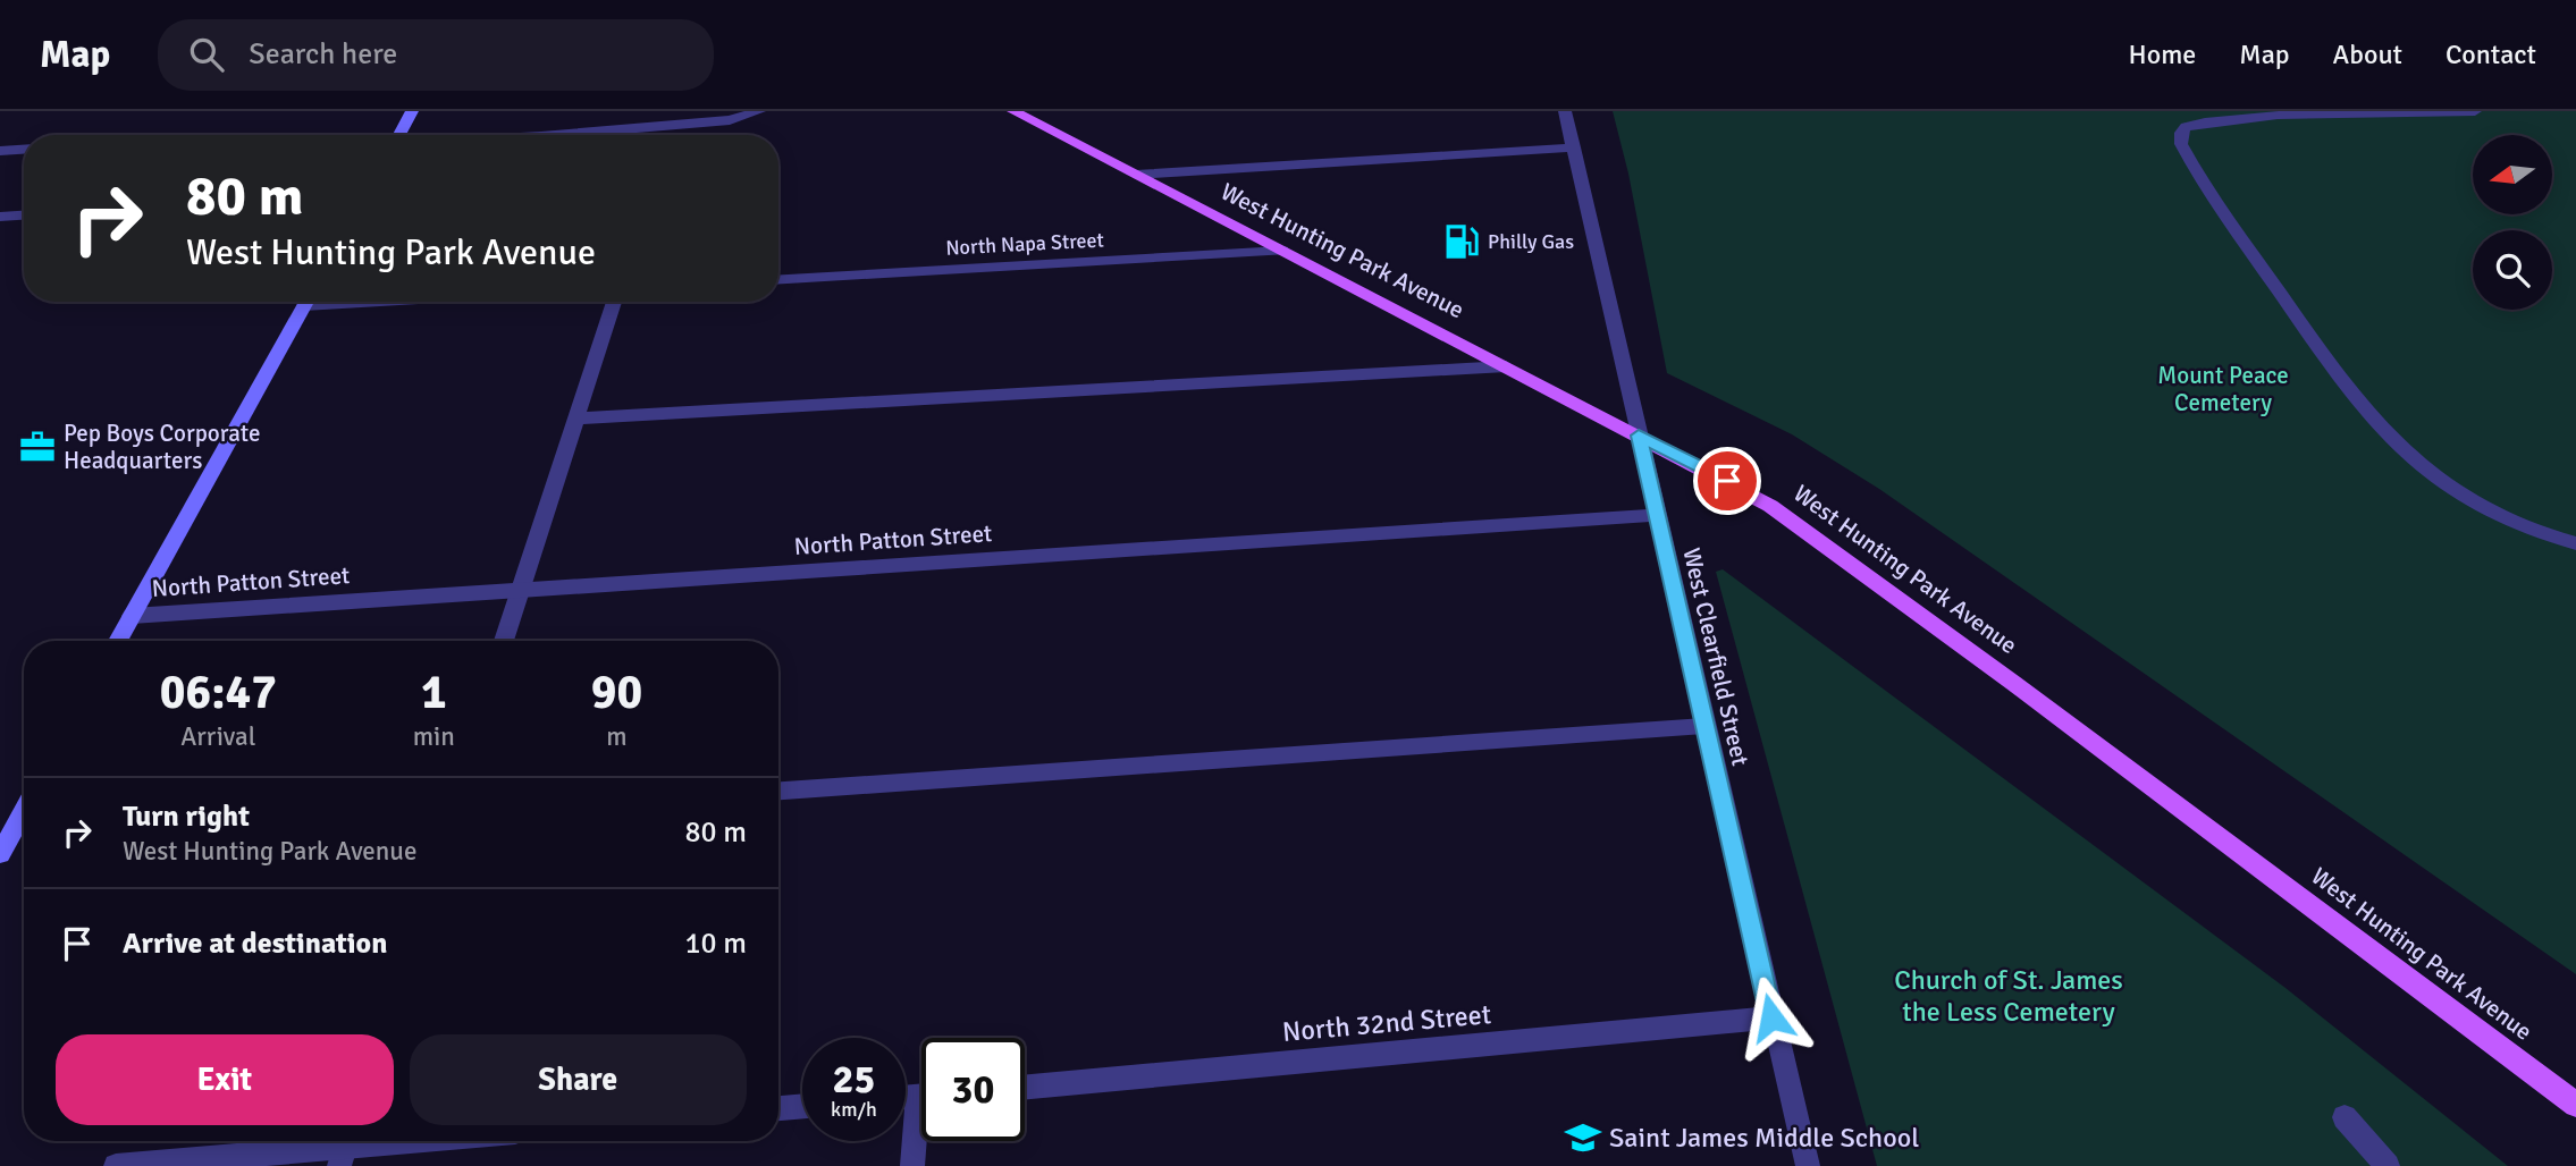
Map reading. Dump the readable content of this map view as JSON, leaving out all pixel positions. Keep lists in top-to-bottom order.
{
  "streets": {
    "main road": ["West Hunting Park Avenue"],
    "street": [
      "North Napa Street",
      "North Patton Street",
      "West Clearfield Street",
      "North 32nd Street"
    ]
  },
  "crossings": [
    ["North Napa Street", "West Hunting Park Avenue"],
    ["West Hunting Park Avenue", "West Clearfield Street"],
    ["North Patton Street", "West Clearfield Street"],
    ["West Clearfield Street", "North 32nd Street"]
  ],
  "parks": ["Mount Peace Cemetery", "Church of St. James the Less Cemetery"],
  "places": {
    "fuel station": ["Philly Gas"],
    "office": ["Pep Boys Corporate Headquarters"],
    "school or university": ["Saint James Middle School"]
  },
  "north": "left",
  "page": {
    "header": "Map",
    "search": "Search here",
    "nav": [
      "Home",
      "Map",
      "About",
      "Contact"
    ],
    "turn": ["80 m", "West Hunting Park Avenue"],
    "eta": [
      "06:47",
      "Arrival",
      "1",
      "min",
      "90",
      "m"
    ],
    "list": [
      {
        "name": "Turn right",
        "note": "West Hunting Park Avenue",
        "value": "80 m"
      },
      {
        "name": "Arrive at destination",
        "value": "10 m"
      }
    ],
    "buttons": ["Exit", "Share"],
    "speed": "25 km/h",
    "limit": "30"
  }
}
